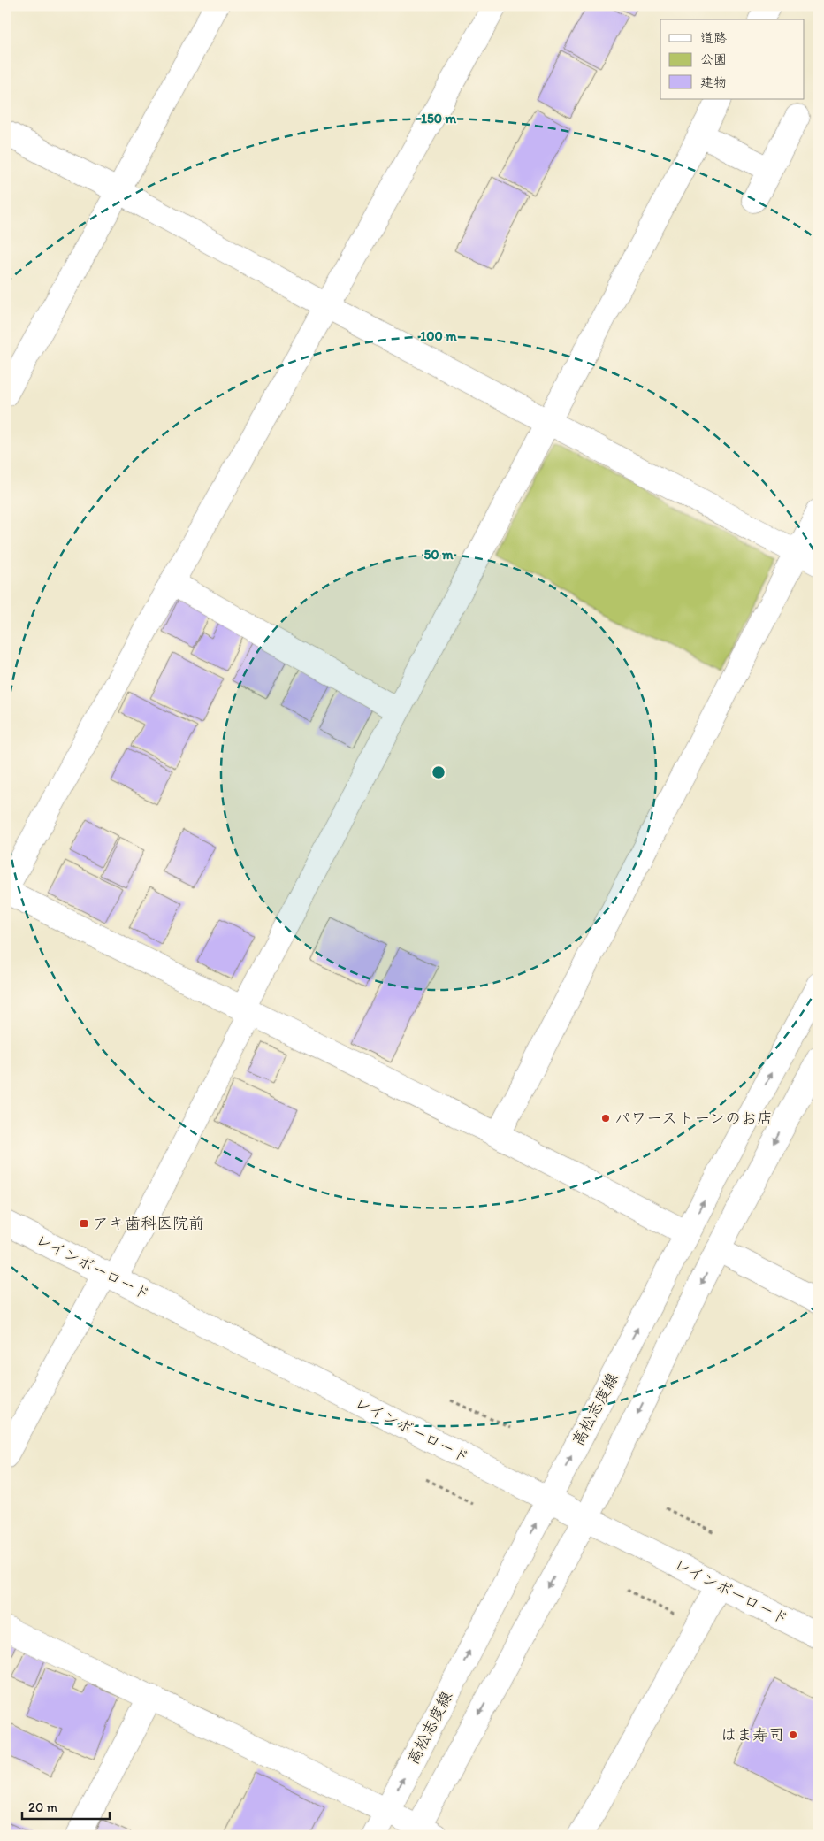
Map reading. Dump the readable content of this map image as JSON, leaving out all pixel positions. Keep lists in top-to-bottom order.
{
  "streets": {
    "street": ["レインボーロード", "高松志度線"]
  },
  "crossings": [
    ["レインボーロード", "高松志度線"]
  ],
  "places": {
    "other": ["パワーストーンのお店", "はま寿司"],
    "transit": ["アキ歯科医院前"]
  },
  "legend": ["道路", "公園", "建物"],
  "scale_bar": "20 m",
  "rings": ["150 m", "100 m", "50 m"]
}
